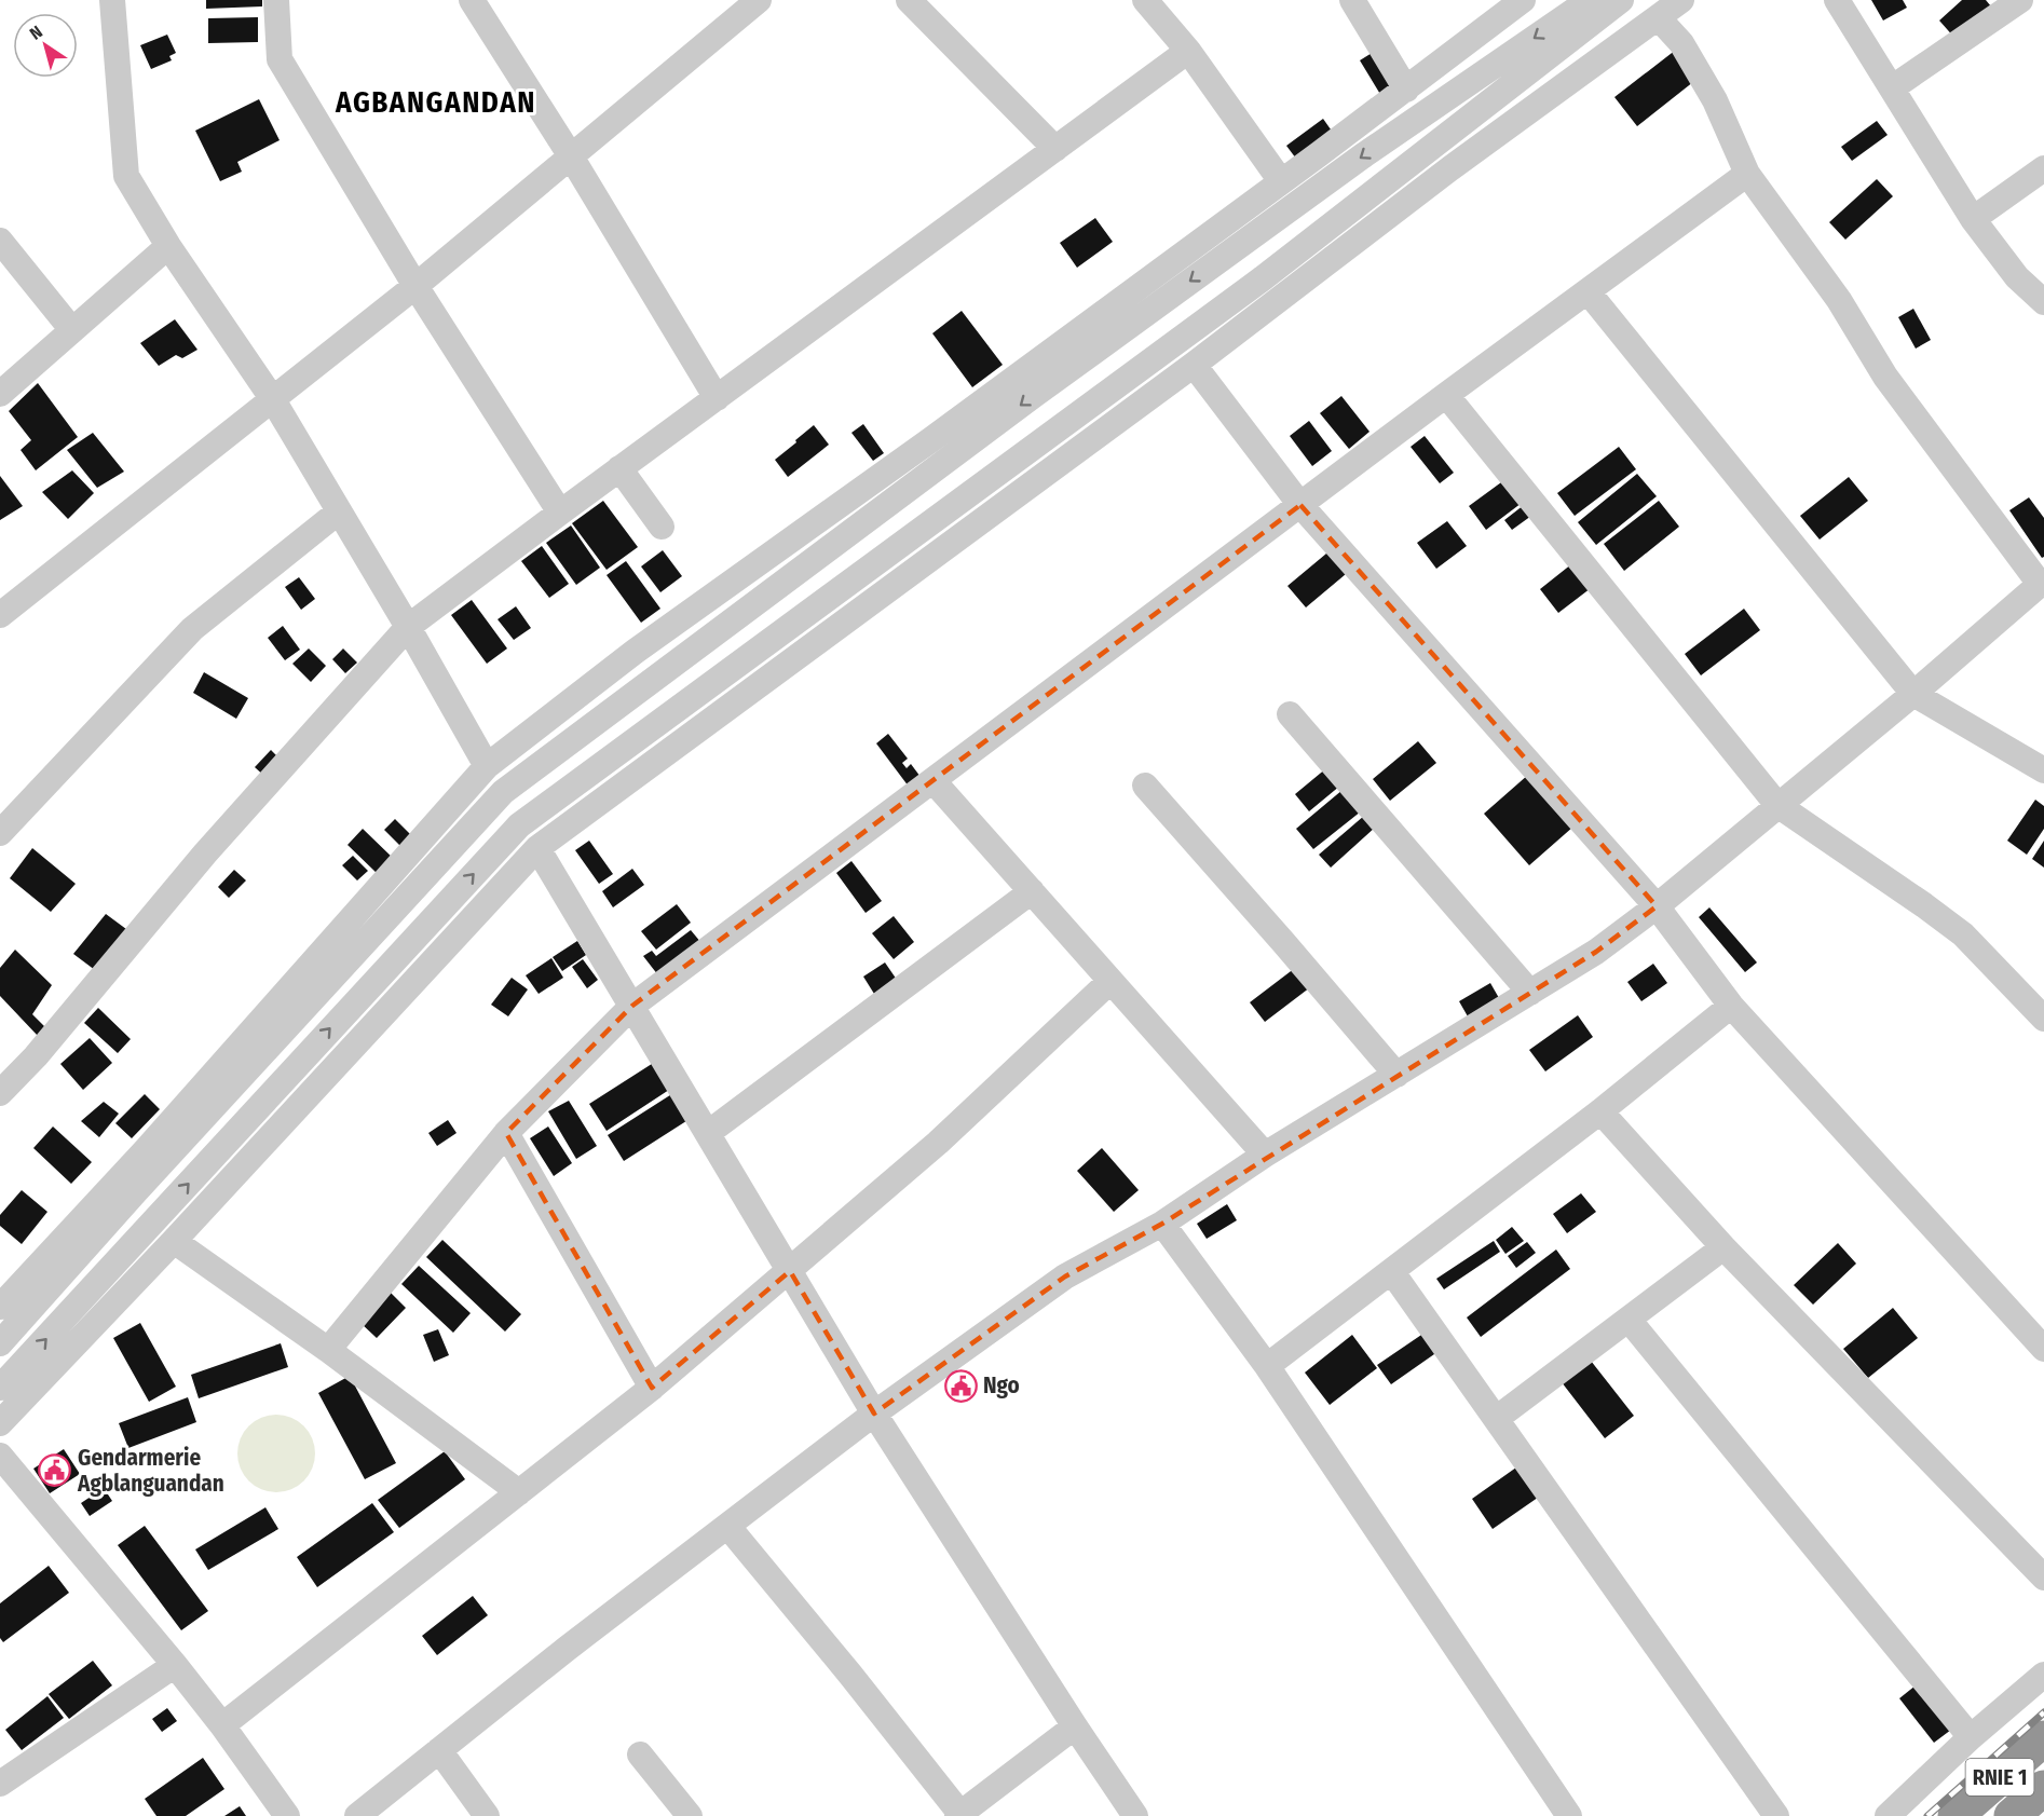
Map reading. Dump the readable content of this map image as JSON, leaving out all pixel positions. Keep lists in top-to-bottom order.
{
  "streets": {
    "highway": ["RNIE 1"]
  },
  "districts": ["AGBANGANDAN"],
  "places": {
    "public building": ["Ngo", "Gendarmerie Agblanguandan"]
  },
  "north": "top left"
}
